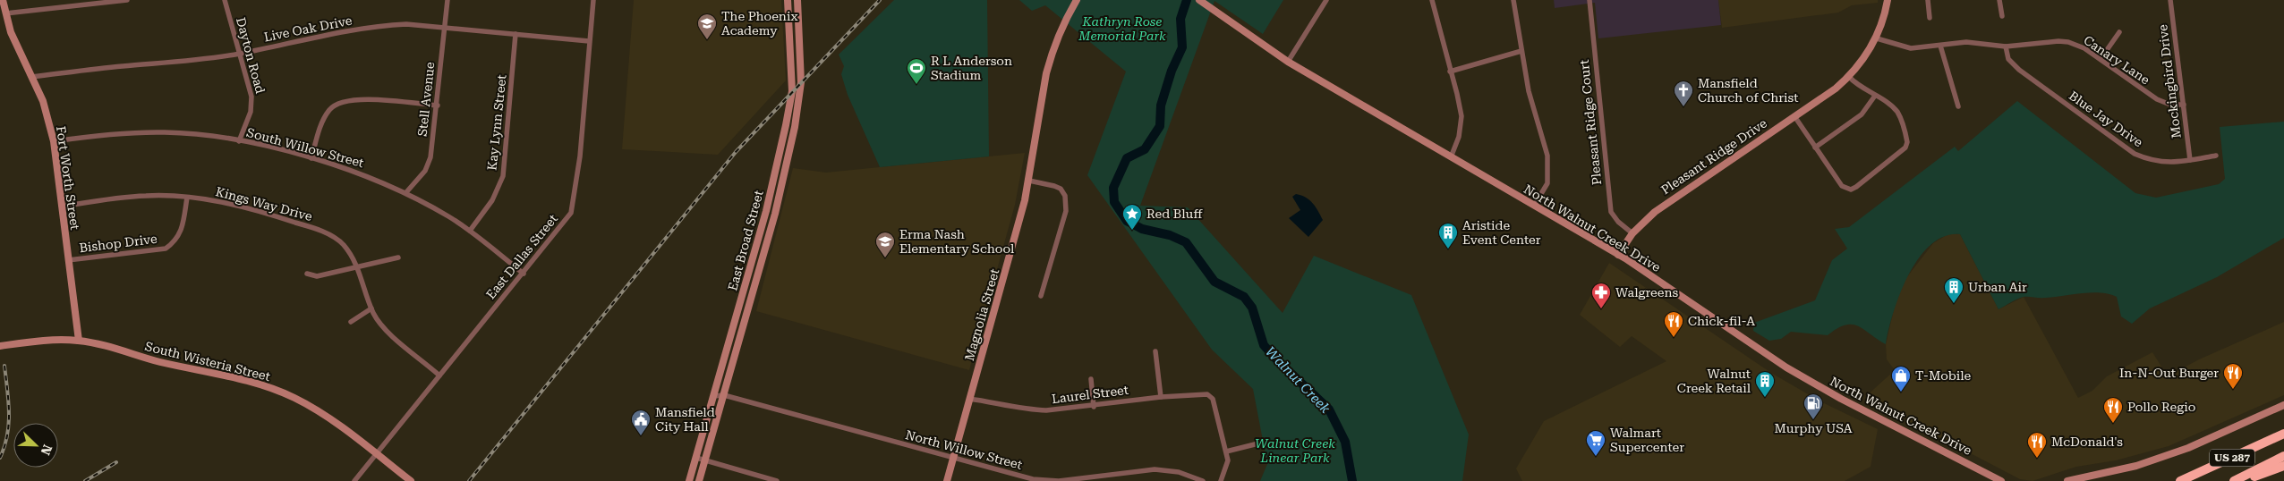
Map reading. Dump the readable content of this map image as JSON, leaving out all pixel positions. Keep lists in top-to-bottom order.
{
  "streets": {
    "highway": ["US 287"],
    "main road": [
      "Pleasant Ridge Drive",
      "Fort Worth Street",
      "North Walnut Creek Drive",
      "East Broad Street",
      "Magnolia Street",
      "South Wisteria Street"
    ],
    "street": [
      "Live Oak Drive",
      "Dayton Road",
      "Canary Lane",
      "Mockingbird Drive",
      "Stell Avenue",
      "Blue Jay Drive",
      "Kay Lynn Street",
      "Pleasant Ridge Court",
      "South Willow Street",
      "Kings Way Drive",
      "Bishop Drive",
      "East Dallas Street",
      "Laurel Street",
      "North Willow Street"
    ]
  },
  "crossings": [
    ["Live Oak Drive", "Dayton Road"],
    ["Live Oak Drive", "Stell Avenue"],
    ["Live Oak Drive", "Kay Lynn Street"],
    ["Live Oak Drive", "Fort Worth Street"],
    ["Live Oak Drive", "East Dallas Street"],
    ["Dayton Road", "South Willow Street"],
    ["Canary Lane", "Mockingbird Drive"],
    ["Canary Lane", "Blue Jay Drive"],
    ["Canary Lane", "Pleasant Ridge Drive"],
    ["Mockingbird Drive", "Blue Jay Drive"],
    ["Stell Avenue", "South Willow Street"],
    ["Kay Lynn Street", "South Willow Street"],
    ["Pleasant Ridge Court", "Pleasant Ridge Drive"],
    ["South Willow Street", "Fort Worth Street"],
    ["South Willow Street", "East Dallas Street"],
    ["Pleasant Ridge Drive", "North Walnut Creek Drive"],
    ["Fort Worth Street", "Kings Way Drive"],
    ["Fort Worth Street", "Bishop Drive"],
    ["Fort Worth Street", "South Wisteria Street"],
    ["Kings Way Drive", "Bishop Drive"],
    ["Kings Way Drive", "East Dallas Street"],
    ["East Broad Street", "North Willow Street"],
    ["East Dallas Street", "South Wisteria Street"],
    ["Magnolia Street", "Laurel Street"],
    ["Magnolia Street", "North Willow Street"]
  ],
  "water": ["Walnut Creek"],
  "parks": ["Kathryn Rose Memorial Park", "Walnut Creek Linear Park"],
  "places": {
    "school or university": ["The Phoenix Academy", "Erma Nash Elementary School"],
    "sports": ["R L Anderson Stadium"],
    "church": ["Mansfield Church of Christ"],
    "place": ["Red Bluff"],
    "building": ["Aristide Event Center", "Urban Air", "Walnut Creek Retail"],
    "pharmacy": ["Walgreens"],
    "restaurant": [
      "Chick-fil-A",
      "In-N-Out Burger",
      "Pollo Regio",
      "McDonald's"
    ],
    "shop": ["T-Mobile"],
    "fuel station": ["Murphy USA"],
    "public building": ["Mansfield City Hall"],
    "supermarket": ["Walmart Supercenter"]
  },
  "north": "bottom right"
}
